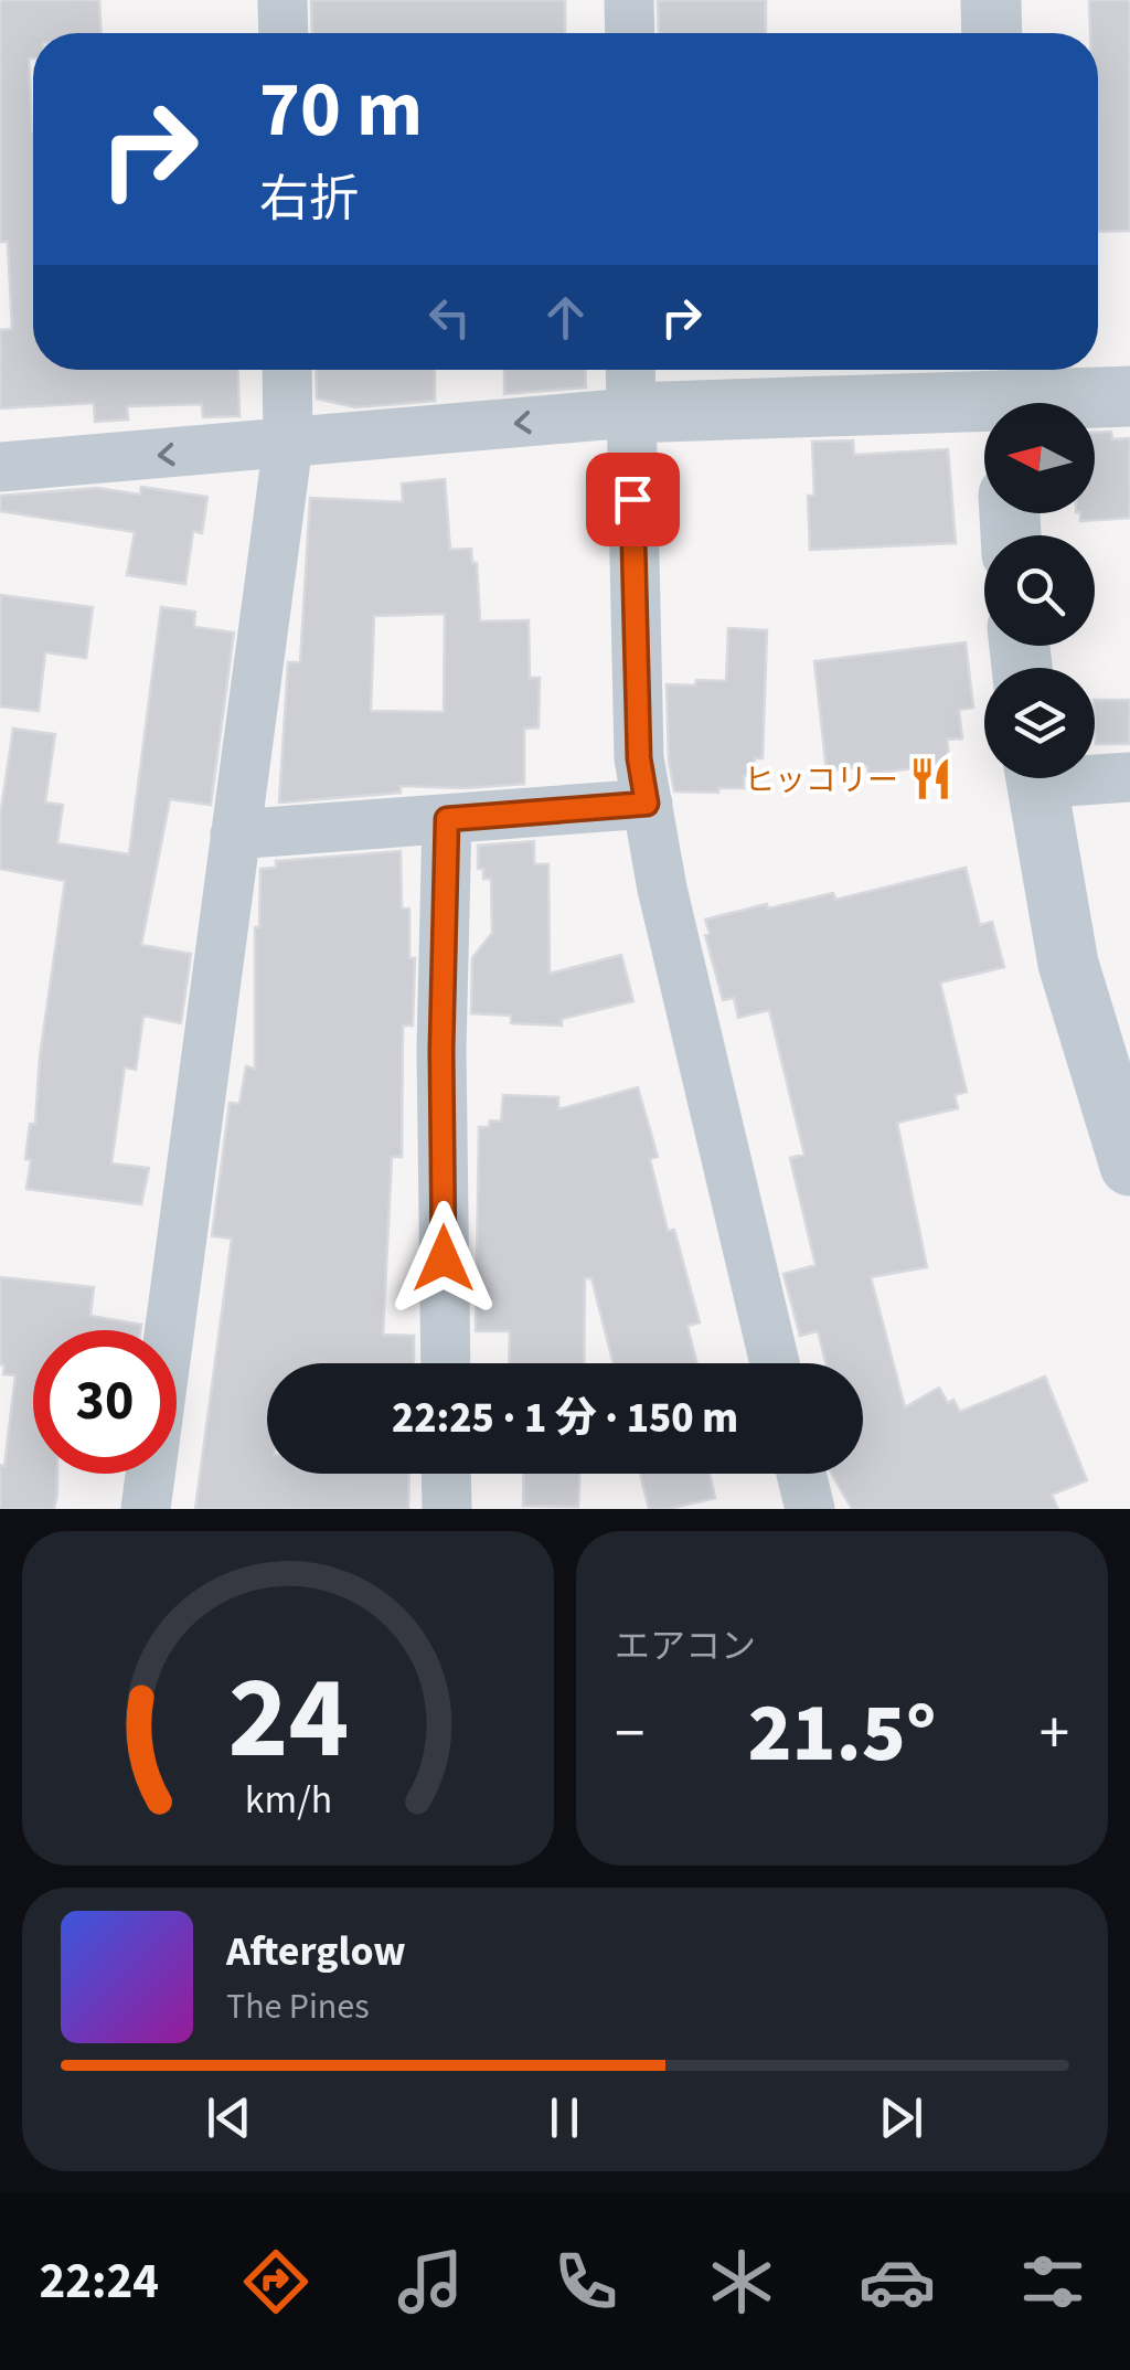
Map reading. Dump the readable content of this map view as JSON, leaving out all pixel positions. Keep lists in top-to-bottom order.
{
  "places": {
    "restaurant": ["ヒッコリー"]
  },
  "north": "left",
  "page": {
    "turn": ["70 m", "右折"],
    "limit": "30",
    "trip": "22:25 · 1 分 · 150 m",
    "tile": "エアコン",
    "heat": ["−", "21.5°", "+"],
    "song": ["Afterglow", "The Pines"],
    "tabs": "22:24",
    "gauge": ["24", "km/h"]
  }
}
